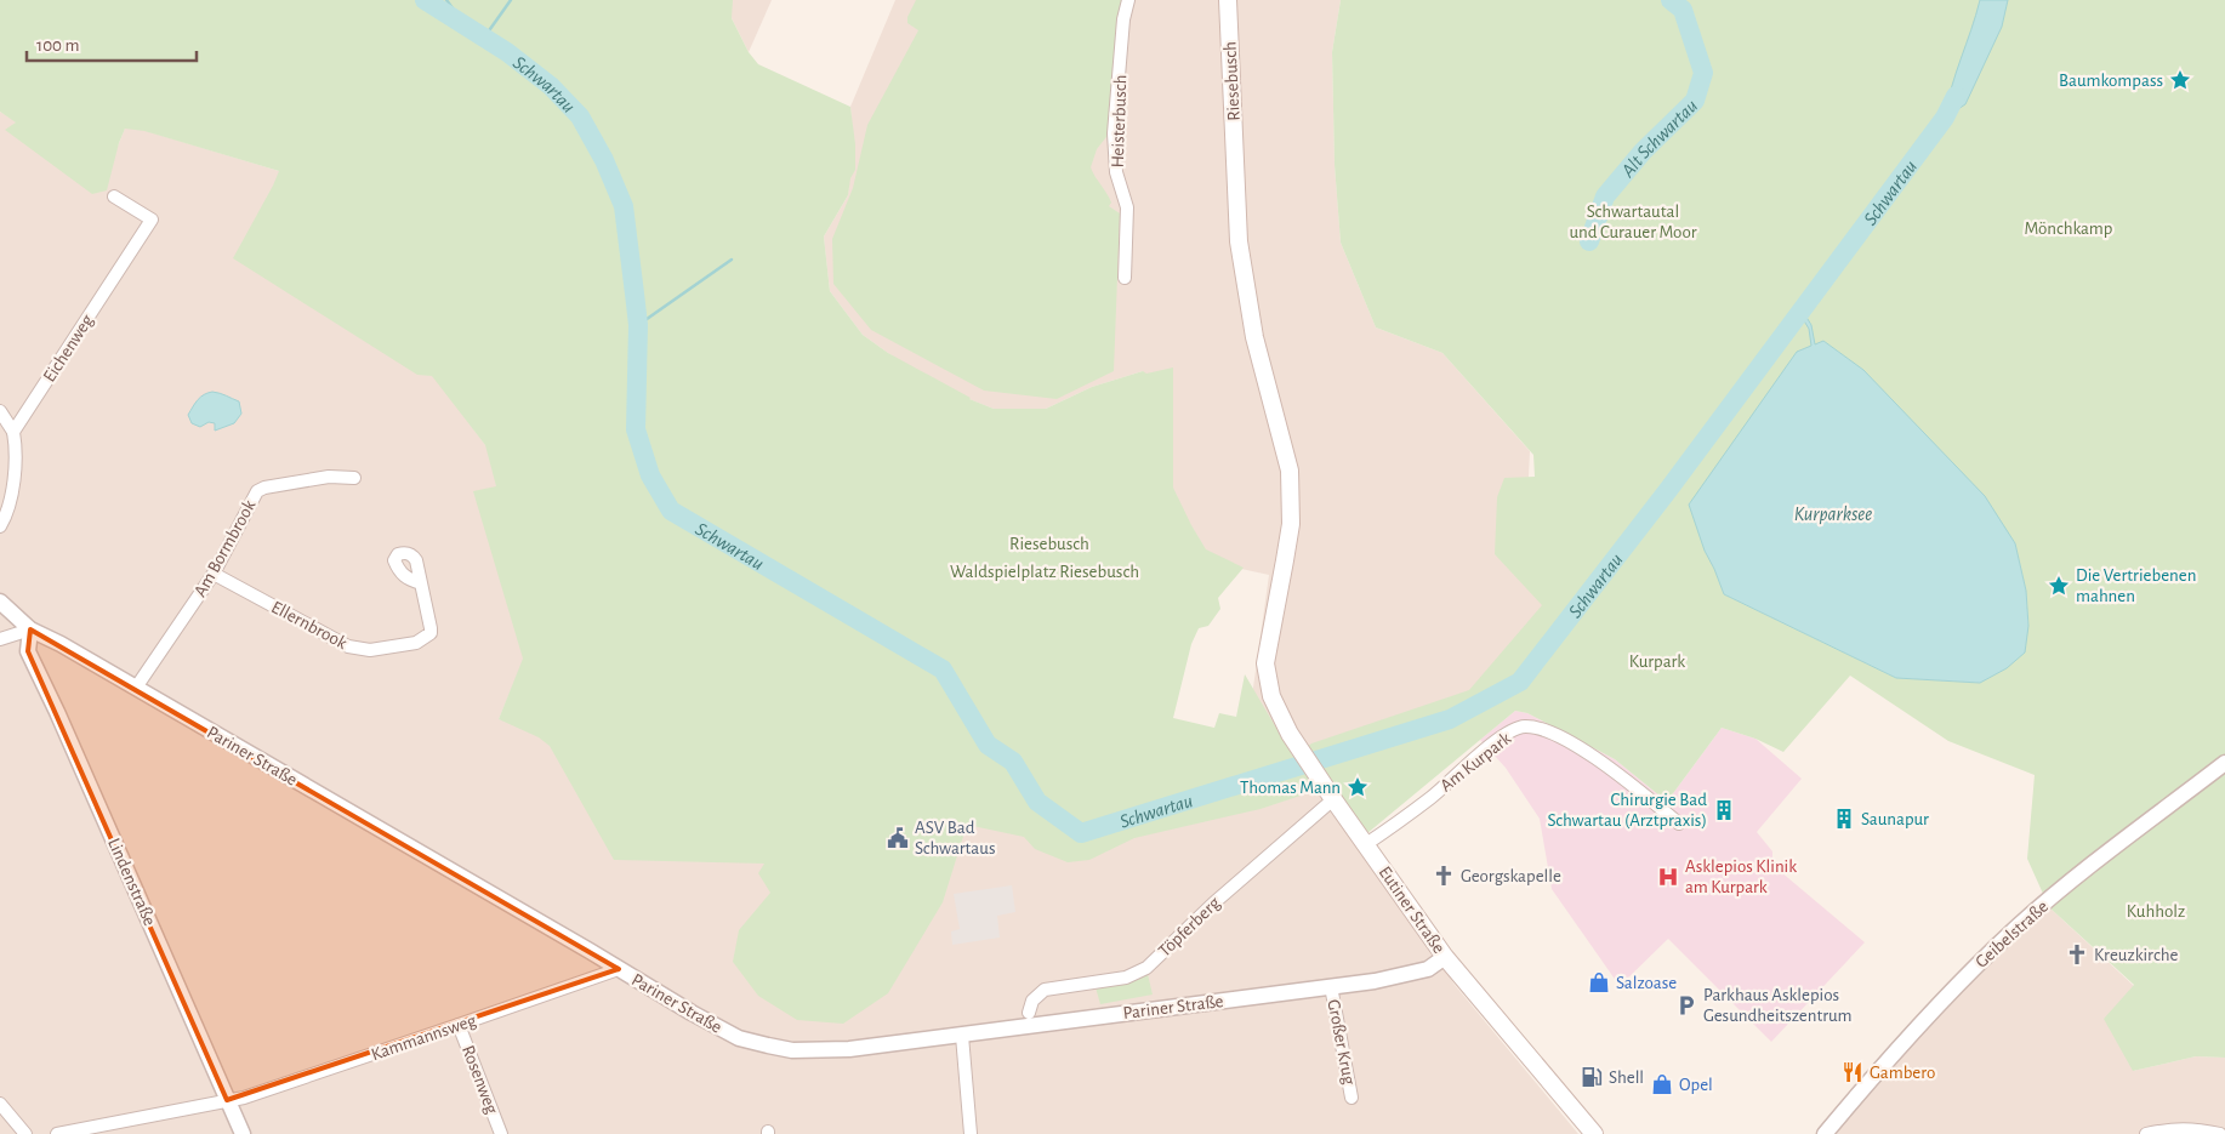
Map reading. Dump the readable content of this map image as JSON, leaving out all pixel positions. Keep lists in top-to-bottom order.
{
  "streets": {
    "main road": ["Riesebusch", "Eutiner Straße"],
    "street": [
      "Heisterbusch",
      "Eichenweg",
      "Am Bormbrook",
      "Ellernbrook",
      "Pariner Straße",
      "Am Kurpark",
      "Lindenstraße",
      "Töpferberg",
      "Geibelstraße",
      "Kammannsweg",
      "Großer Krug",
      "Rosenweg"
    ]
  },
  "crossings": [
    ["Riesebusch", "Eutiner Straße"],
    ["Am Bormbrook", "Ellernbrook"],
    ["Am Bormbrook", "Pariner Straße"],
    ["Pariner Straße", "Lindenstraße"],
    ["Pariner Straße", "Eutiner Straße"],
    ["Pariner Straße", "Kammannsweg"],
    ["Pariner Straße", "Großer Krug"],
    ["Am Kurpark", "Eutiner Straße"],
    ["Lindenstraße", "Kammannsweg"],
    ["Eutiner Straße", "Töpferberg"],
    ["Kammannsweg", "Rosenweg"]
  ],
  "water": ["Schwartau", "Alt Schwartau", "Kurparksee"],
  "parks": [
    "Schwartautal und Curauer Moor",
    "Mönchkamp",
    "Riesebusch",
    "Waldspielplatz Riesebusch",
    "Kurpark",
    "Kuhholz"
  ],
  "places": {
    "place": ["Baumkompass", "Die Vertriebenen mahnen", "Thomas Mann"],
    "building": ["Chirurgie Bad Schwartau (Arztpraxis)", "Saunapur"],
    "public building": ["ASV Bad Schwartaus"],
    "church": ["Georgskapelle", "Kreuzkirche"],
    "hospital": ["Asklepios Klinik am Kurpark"],
    "shop": ["Salzoase", "Opel"],
    "parking": ["Parkhaus Asklepios Gesundheitszentrum"],
    "restaurant": ["Gambero"],
    "fuel station": ["Shell"]
  },
  "scale_bar": "100 m"
}
